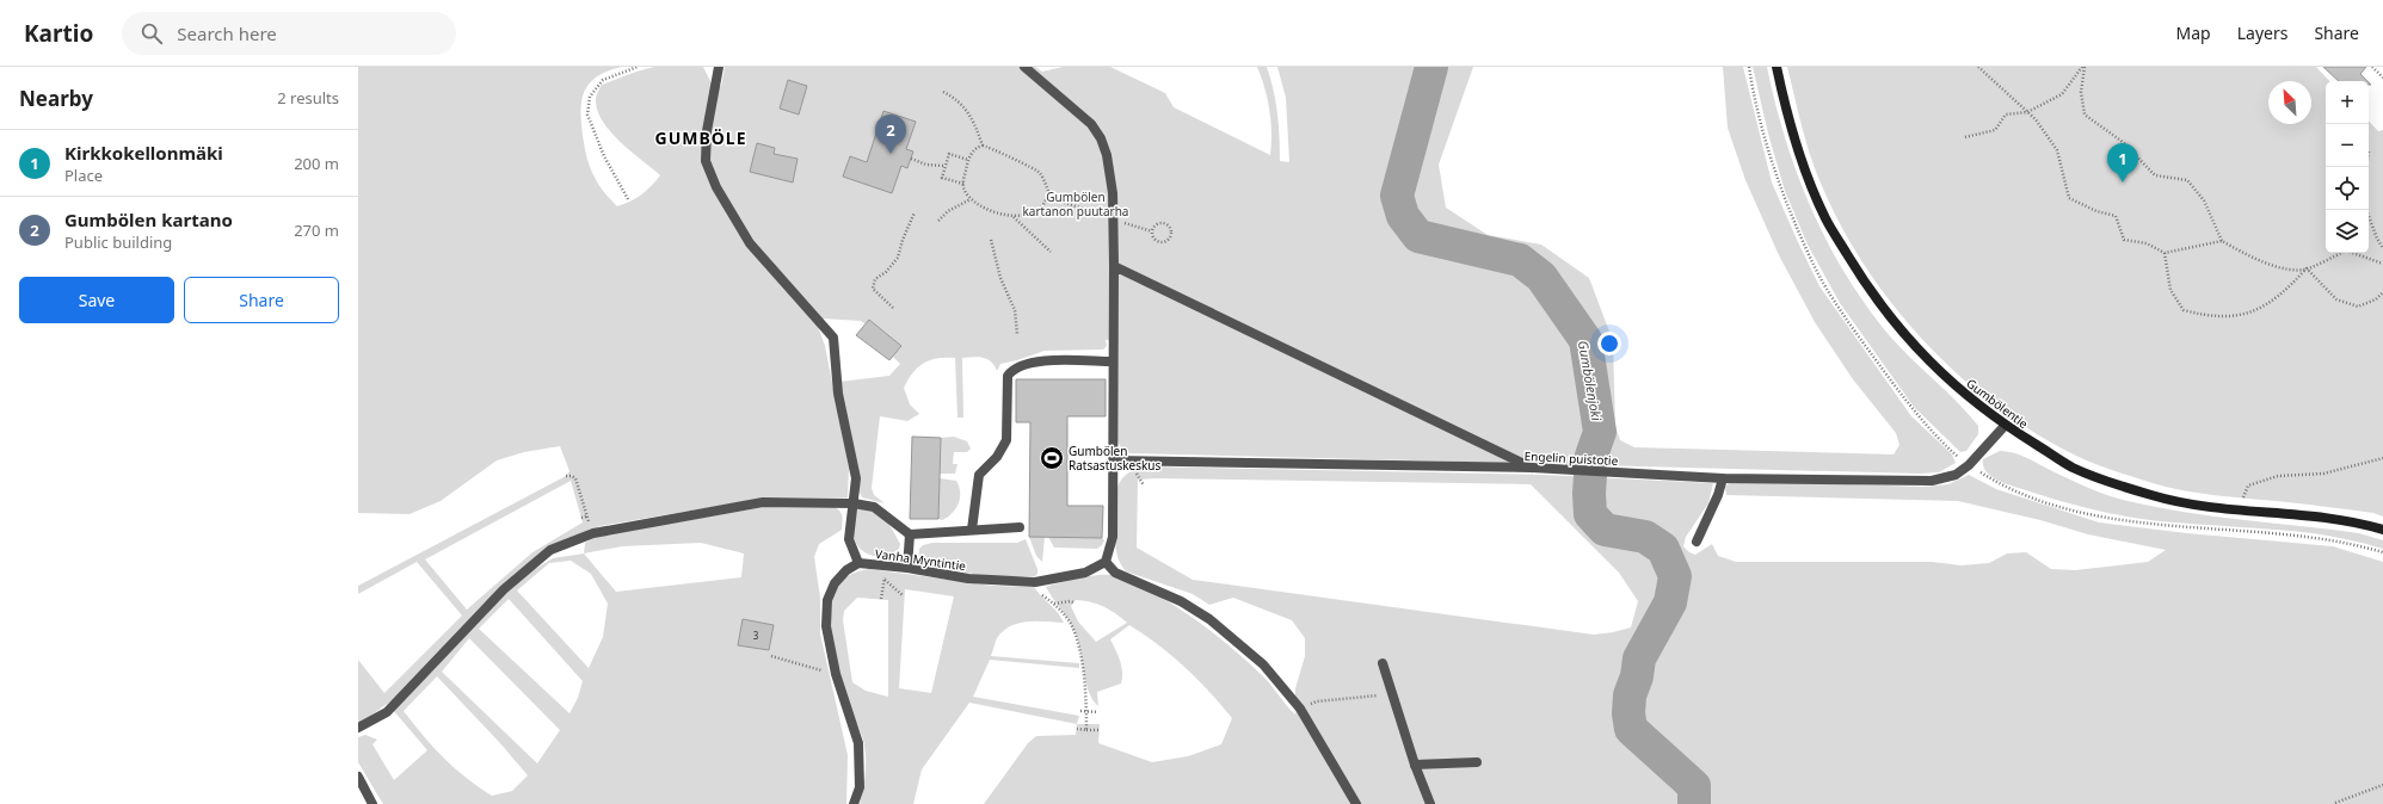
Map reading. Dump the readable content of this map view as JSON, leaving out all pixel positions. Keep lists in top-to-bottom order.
{
  "streets": {
    "main road": ["Gumbölentie"],
    "street": ["Engelin puistotie", "Vanha Myntintie"]
  },
  "crossings": [
    ["Gumbölentie", "Engelin puistotie"]
  ],
  "districts": ["GUMBÖLE"],
  "water": ["Gumbölenjoki"],
  "parks": ["Gumbölen kartanon puutarha"],
  "places": {
    "sports": ["Gumbölen Ratsastuskeskus"]
  },
  "house_numbers": ["3"],
  "north": "top left",
  "page": {
    "header": "Kartio",
    "search": "Search here",
    "nav": ["Map", "Layers", "Share"],
    "heading": ["Nearby", "2 results"],
    "map_buttons": ["+", "−"],
    "pins": ["2", "1"],
    "list": [
      {
        "mark": "1",
        "name": "Kirkkokellonmäki",
        "note": "Place",
        "value": "200 m"
      },
      {
        "mark": "2",
        "name": "Gumbölen kartano",
        "note": "Public building",
        "value": "270 m"
      }
    ],
    "buttons": ["Save", "Share"]
  }
}
